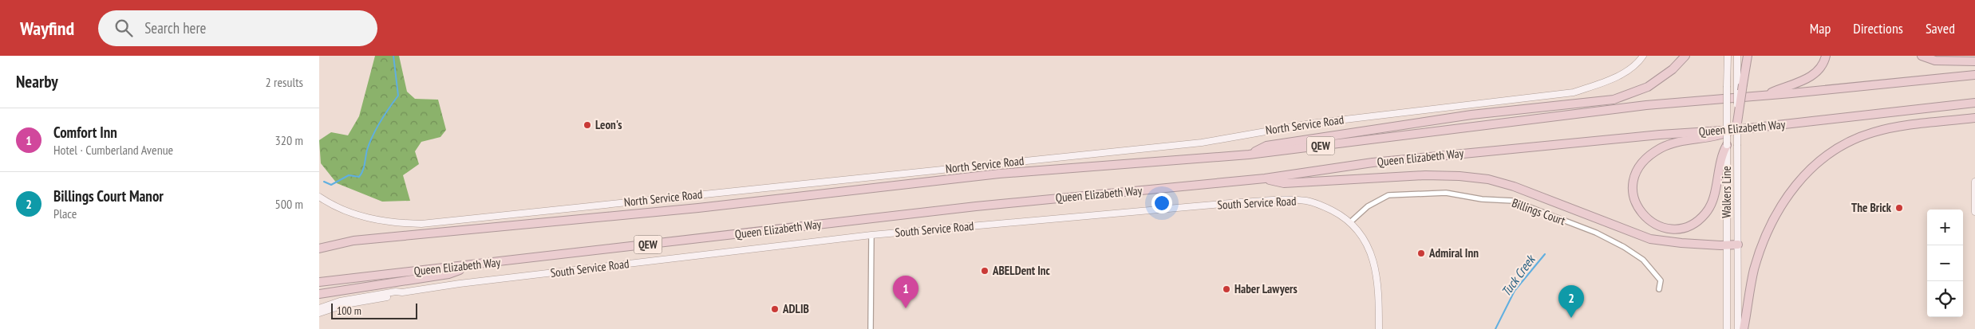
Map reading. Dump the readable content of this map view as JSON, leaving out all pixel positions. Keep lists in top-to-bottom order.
{
  "streets": {
    "highway": ["Queen Elizabeth Way", "QEW"],
    "street": [
      "North Service Road",
      "Walkers Line",
      "South Service Road",
      "Billings Court"
    ]
  },
  "crossings": [
    ["Queen Elizabeth Way", "Walkers Line"],
    ["South Service Road", "Billings Court"]
  ],
  "water": ["Tuck Creek"],
  "places": [
    "Leon's",
    "The Brick",
    "Admiral Inn",
    "ABELDent Inc",
    "Haber Lawyers",
    "ADLIB"
  ],
  "scale_bar": "100 m",
  "page": {
    "header": "Wayfind",
    "search": "Search here",
    "nav": ["Map", "Directions", "Saved"],
    "heading": ["Nearby", "2 results"],
    "list": [
      {
        "mark": "1",
        "name": "Comfort Inn",
        "note": "Hotel · Cumberland Avenue",
        "value": "320 m"
      },
      {
        "mark": "2",
        "name": "Billings Court Manor",
        "note": "Place",
        "value": "500 m"
      }
    ],
    "map_buttons": ["+", "−"],
    "pins": ["1", "2"],
    "scale": "100 m"
  }
}
